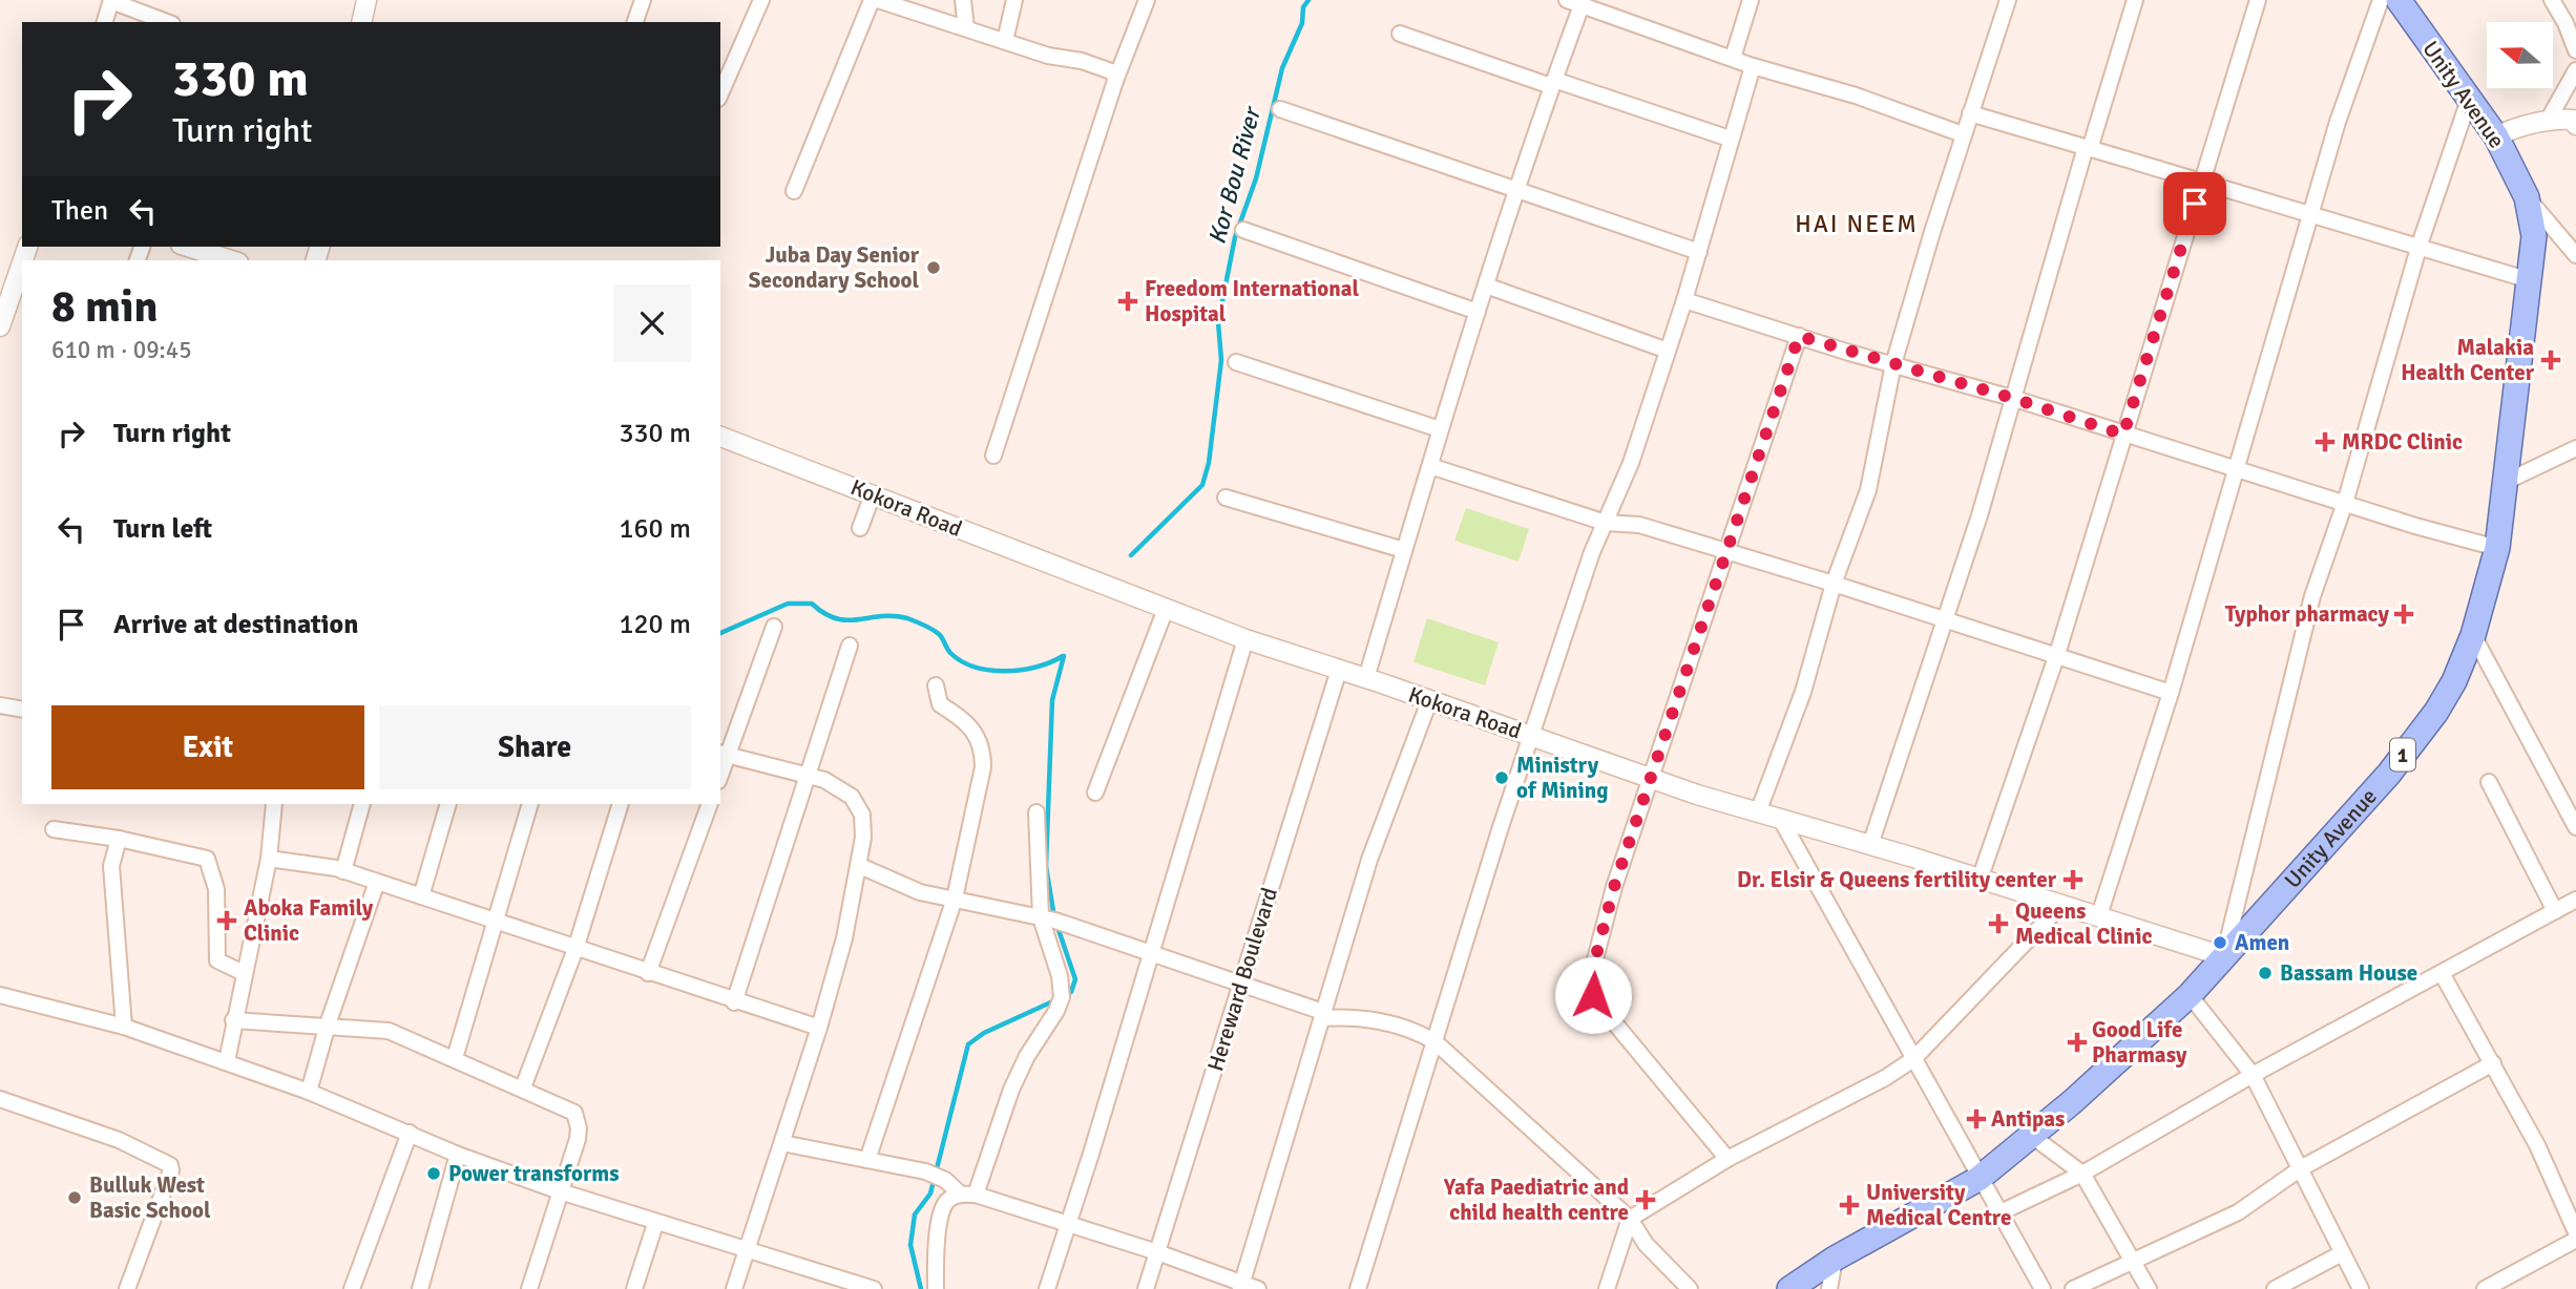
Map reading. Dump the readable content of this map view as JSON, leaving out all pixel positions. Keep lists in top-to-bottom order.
{
  "streets": {
    "main road": ["Unity Avenue", "1"],
    "street": ["Kokora Road", "Hereward Boulevard"]
  },
  "crossings": [
    ["Unity Avenue", "Kokora Road"],
    ["Kokora Road", "Hereward Boulevard"]
  ],
  "districts": ["HAI NEEM"],
  "water": ["Kor Bou River"],
  "places": {
    "other": [
      "Juba Day Senior Secondary School",
      "Ministry of Mining",
      "Amen",
      "Bassam House",
      "Power transforms",
      "Bulluk West Basic School"
    ],
    "health": [
      "Freedom International Hospital",
      "Malakia Health Center",
      "MRDC Clinic",
      "Typhor pharmacy",
      "Dr. Elsir & Queens fertility center",
      "Aboka Family Clinic",
      "Queens Medical Clinic",
      "Good Life Pharmasy",
      "Antipas",
      "Yafa Paediatric and child health centre",
      "University Medical Centre"
    ]
  },
  "north": "left",
  "page": {
    "turn": ["330 m", "Turn right"],
    "then": "Then",
    "heading": ["8 min", "610 m · 09:45"],
    "list": [
      {
        "name": "Turn right",
        "value": "330 m"
      },
      {
        "name": "Turn left",
        "value": "160 m"
      },
      {
        "name": "Arrive at destination",
        "value": "120 m"
      }
    ],
    "buttons": ["Exit", "Share"]
  }
}
